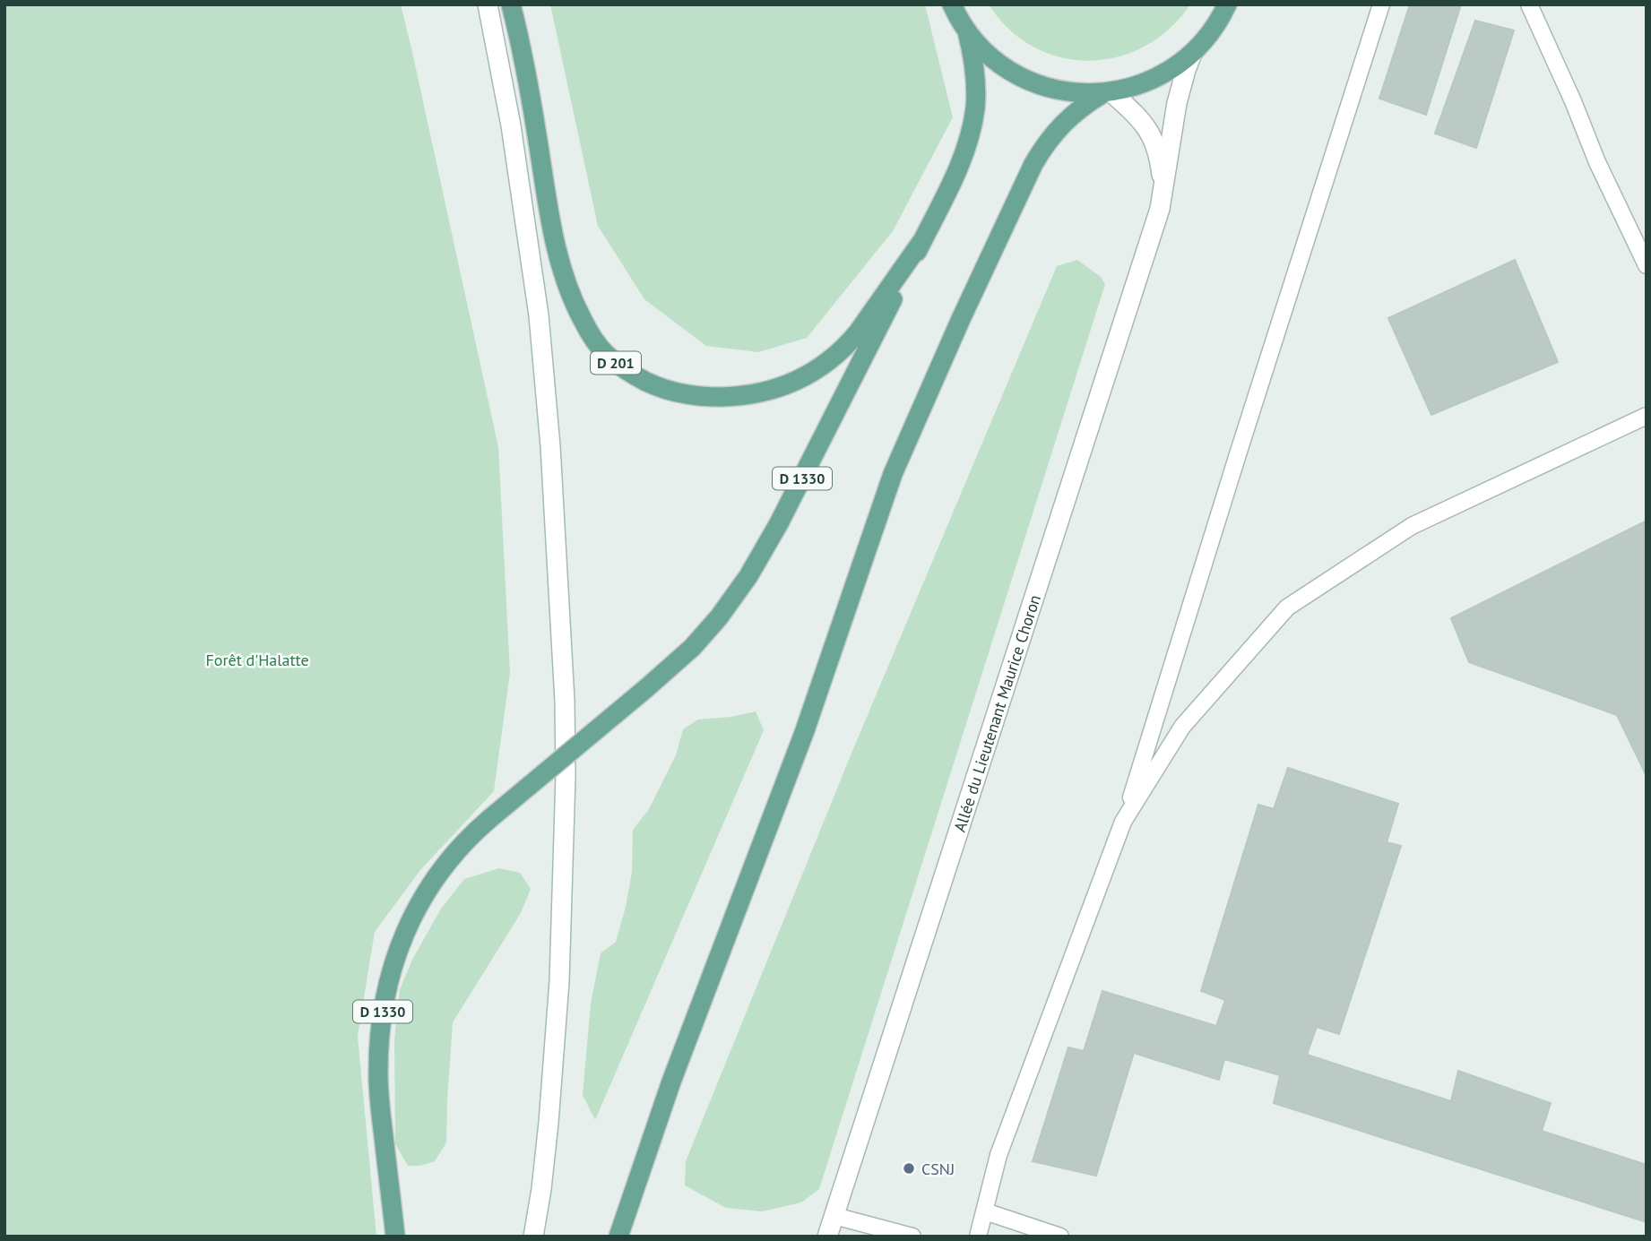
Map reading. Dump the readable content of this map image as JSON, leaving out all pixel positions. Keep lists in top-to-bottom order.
{
  "streets": {
    "main road": ["D 201", "D 1330"],
    "street": ["Allée du Lieutenant Maurice Choron"]
  },
  "crossings": [
    ["D 201", "D 1330"]
  ],
  "parks": ["Forêt d'Halatte"],
  "places": ["CSNJ"]
}
